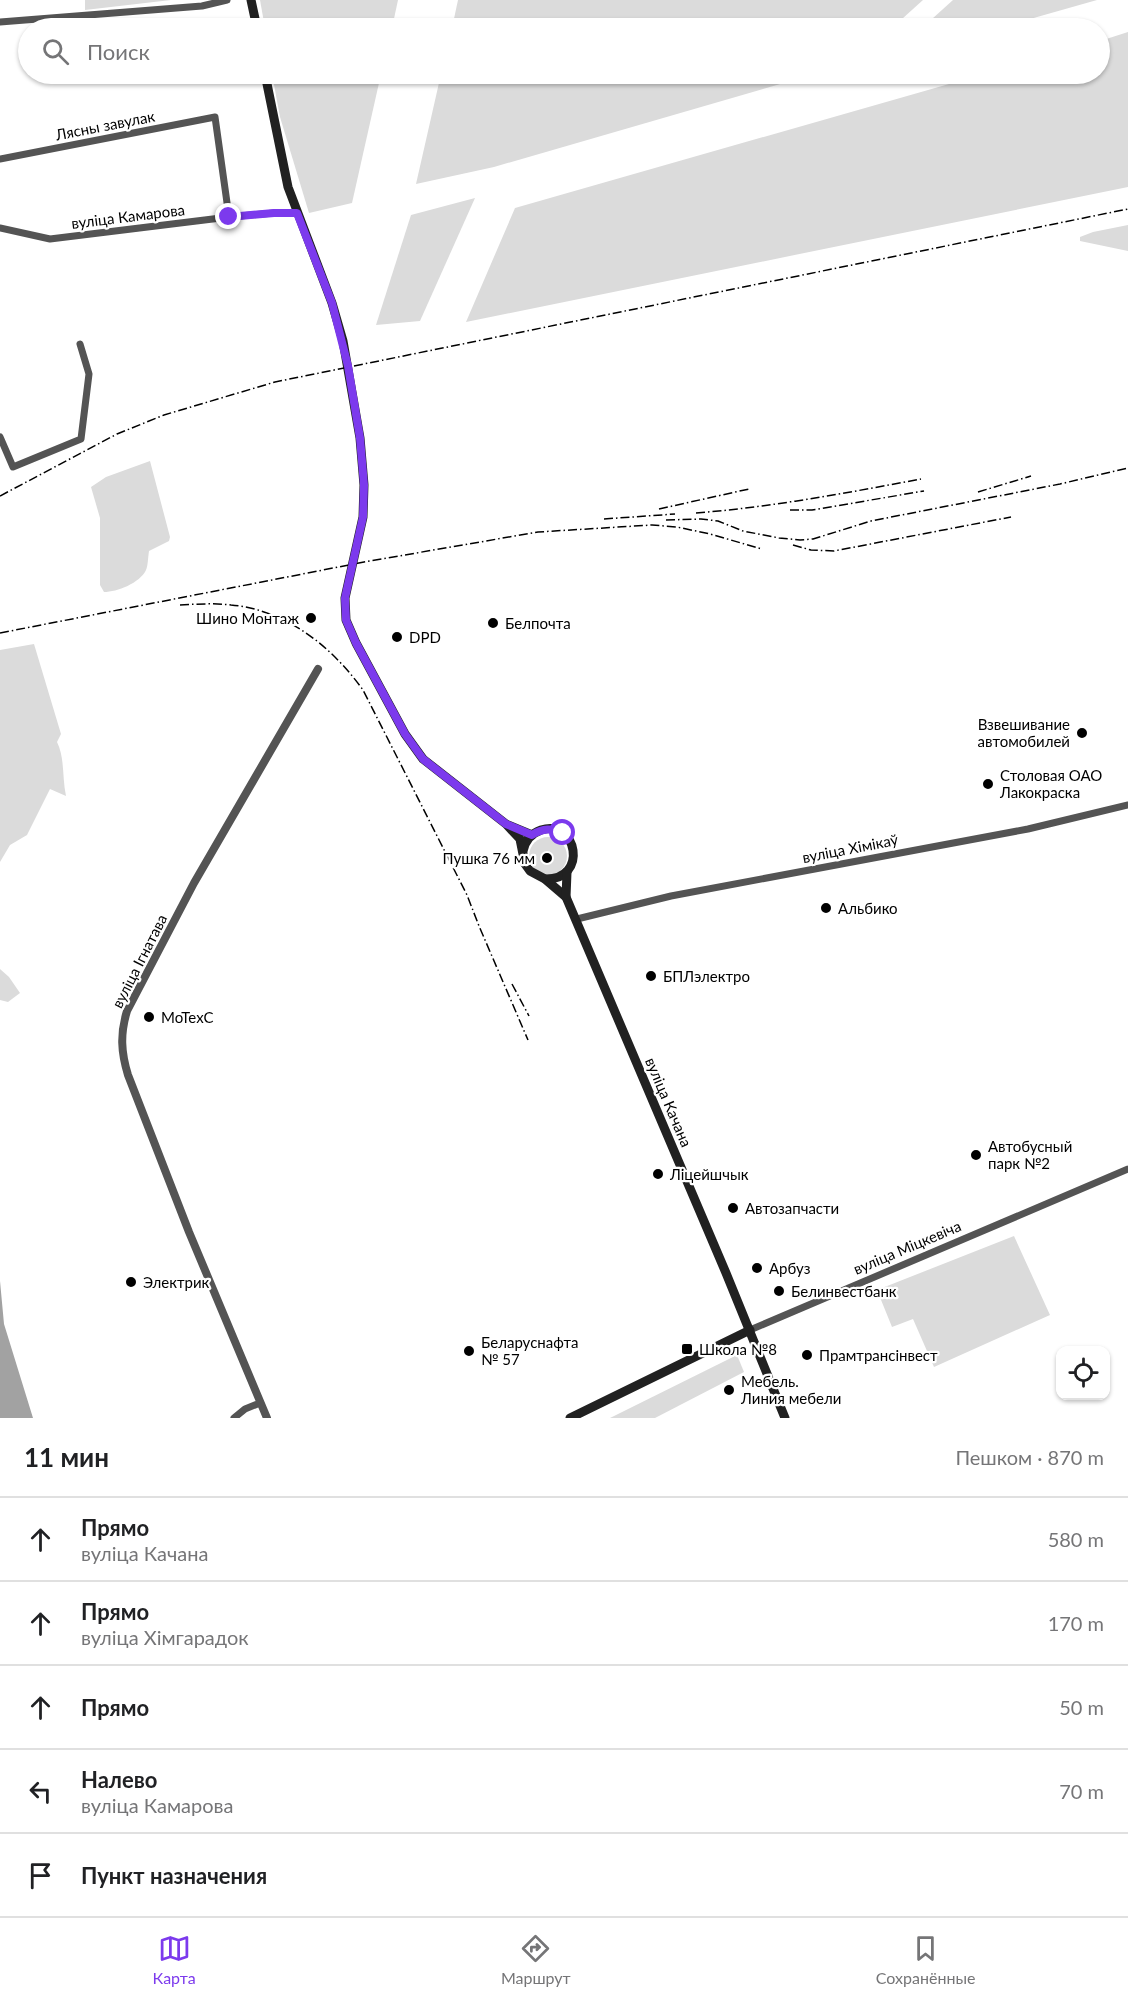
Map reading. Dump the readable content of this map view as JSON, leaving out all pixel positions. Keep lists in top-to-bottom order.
{
  "streets": {
    "main road": ["вуліца Качана", "вуліца Міцкевіча"],
    "street": [
      "Лясны завулак",
      "вуліца Камарова",
      "вуліца Хімікаў",
      "вуліца Ігнатава"
    ]
  },
  "crossings": [
    ["Лясны завулак", "вуліца Камарова"],
    ["вуліца Камарова", "вуліца Качана"],
    ["вуліца Хімікаў", "вуліца Качана"],
    ["вуліца Качана", "вуліца Міцкевіча"]
  ],
  "places": {
    "other": [
      "Шино Монтаж",
      "Белпочта",
      "DPD",
      "Взвешивание автомобилей",
      "Столовая ОАО Лакокраска",
      "Пушка 76 мм",
      "Альбико",
      "БПЛэлектро",
      "MoTexC",
      "Автобусный парк №2",
      "Ліцейшчык",
      "Автозапчасти",
      "Арбуз",
      "Электрик",
      "Белинвестбанк",
      "Беларуснафта № 57",
      "Прамтрансінвест",
      "Мебель. Линия мебели"
    ],
    "transit": ["Школа №8"]
  },
  "page": {
    "search": "Поиск",
    "heading": ["11 мин", "Пешком · 870 m"],
    "list": [
      ["Прямо", "вуліца Качана", "580 m"],
      ["Прямо", "вуліца Хімгарадок", "170 m"],
      ["Прямо", "50 m"],
      ["Налево", "вуліца Камарова", "70 m"],
      "Пункт назначения"
    ],
    "nav": ["Карта", "Маршрут", "Сохранённые"]
  }
}
